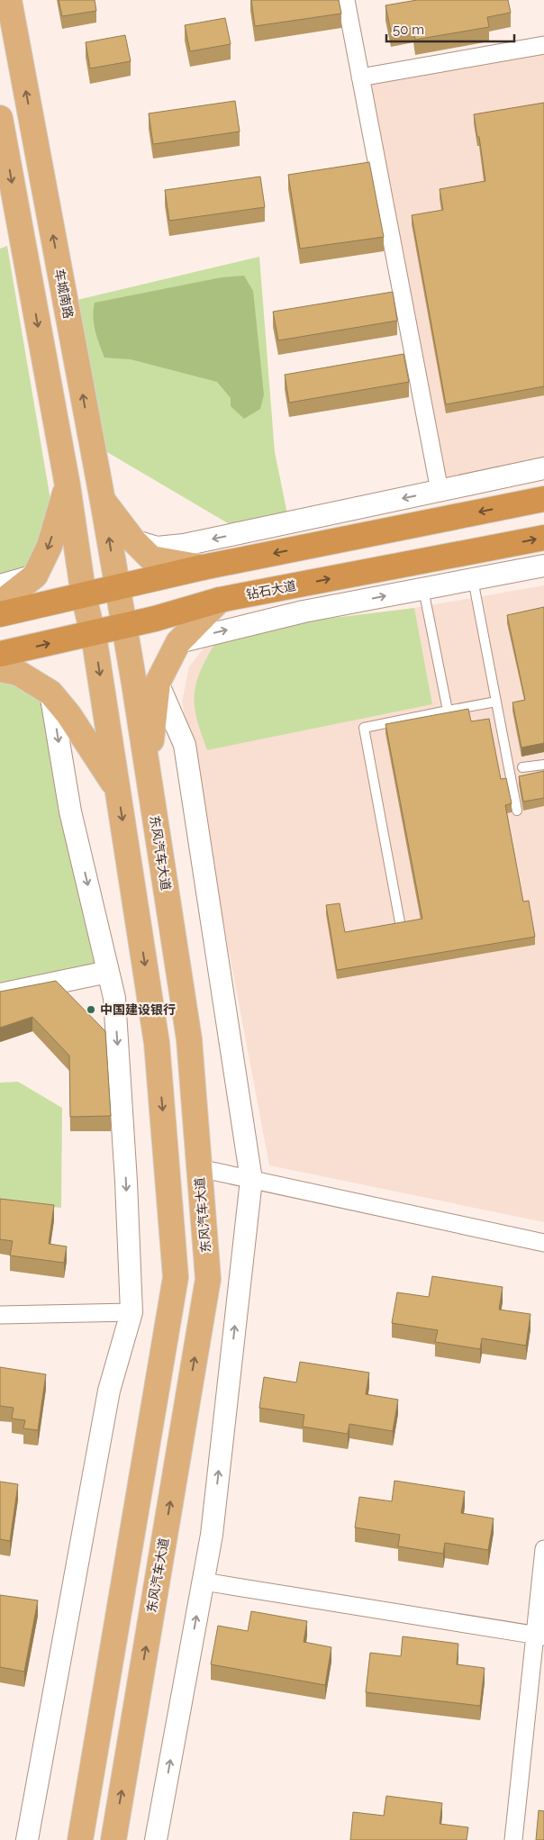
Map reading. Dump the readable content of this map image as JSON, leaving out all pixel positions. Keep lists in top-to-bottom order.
{
  "streets": {
    "highway": ["钻石大道"],
    "main road": ["车城南路", "东风汽车大道"]
  },
  "crossings": [
    ["车城南路", "东风汽车大道"],
    ["钻石大道", "东风汽车大道"]
  ],
  "places": ["中国建设银行"],
  "scale_bar": "50 m"
}
